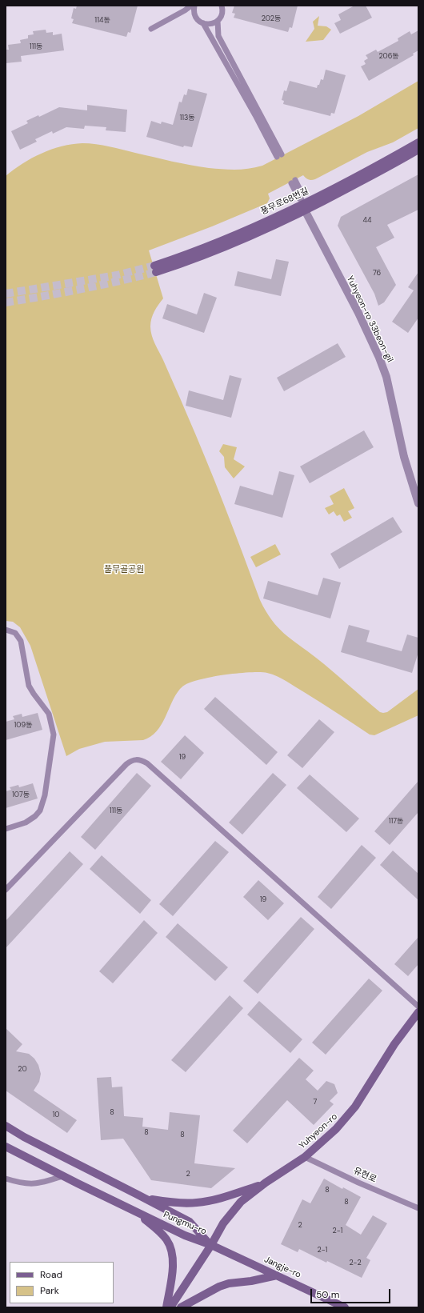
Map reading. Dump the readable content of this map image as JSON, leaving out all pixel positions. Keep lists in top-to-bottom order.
{
  "streets": {
    "street": [
      "풍무로68번길",
      "Yuhyeon-ro 33beon-gil",
      "Yuhyeon-ro",
      "Pungmu-ro",
      "Jangje-ro"
    ],
    "lane": ["유현로"]
  },
  "crossings": [
    ["풍무로68번길", "Yuhyeon-ro 33beon-gil"],
    ["Yuhyeon-ro", "유현로"],
    ["Yuhyeon-ro", "Pungmu-ro"],
    ["Yuhyeon-ro", "Jangje-ro"],
    ["Pungmu-ro", "Jangje-ro"]
  ],
  "parks": ["풀무골공원"],
  "house_numbers": [
    "202동",
    "114동",
    "111동",
    "206동",
    "113동",
    "44",
    "76",
    "109동",
    "19",
    "107동",
    "111동",
    "117동",
    "19",
    "20",
    "7",
    "8",
    "10",
    "8",
    "8",
    "2",
    "8",
    "8",
    "2",
    "2-1",
    "2-1",
    "2-2"
  ],
  "legend": ["Road", "Park"],
  "scale_bar": "50 m"
}
